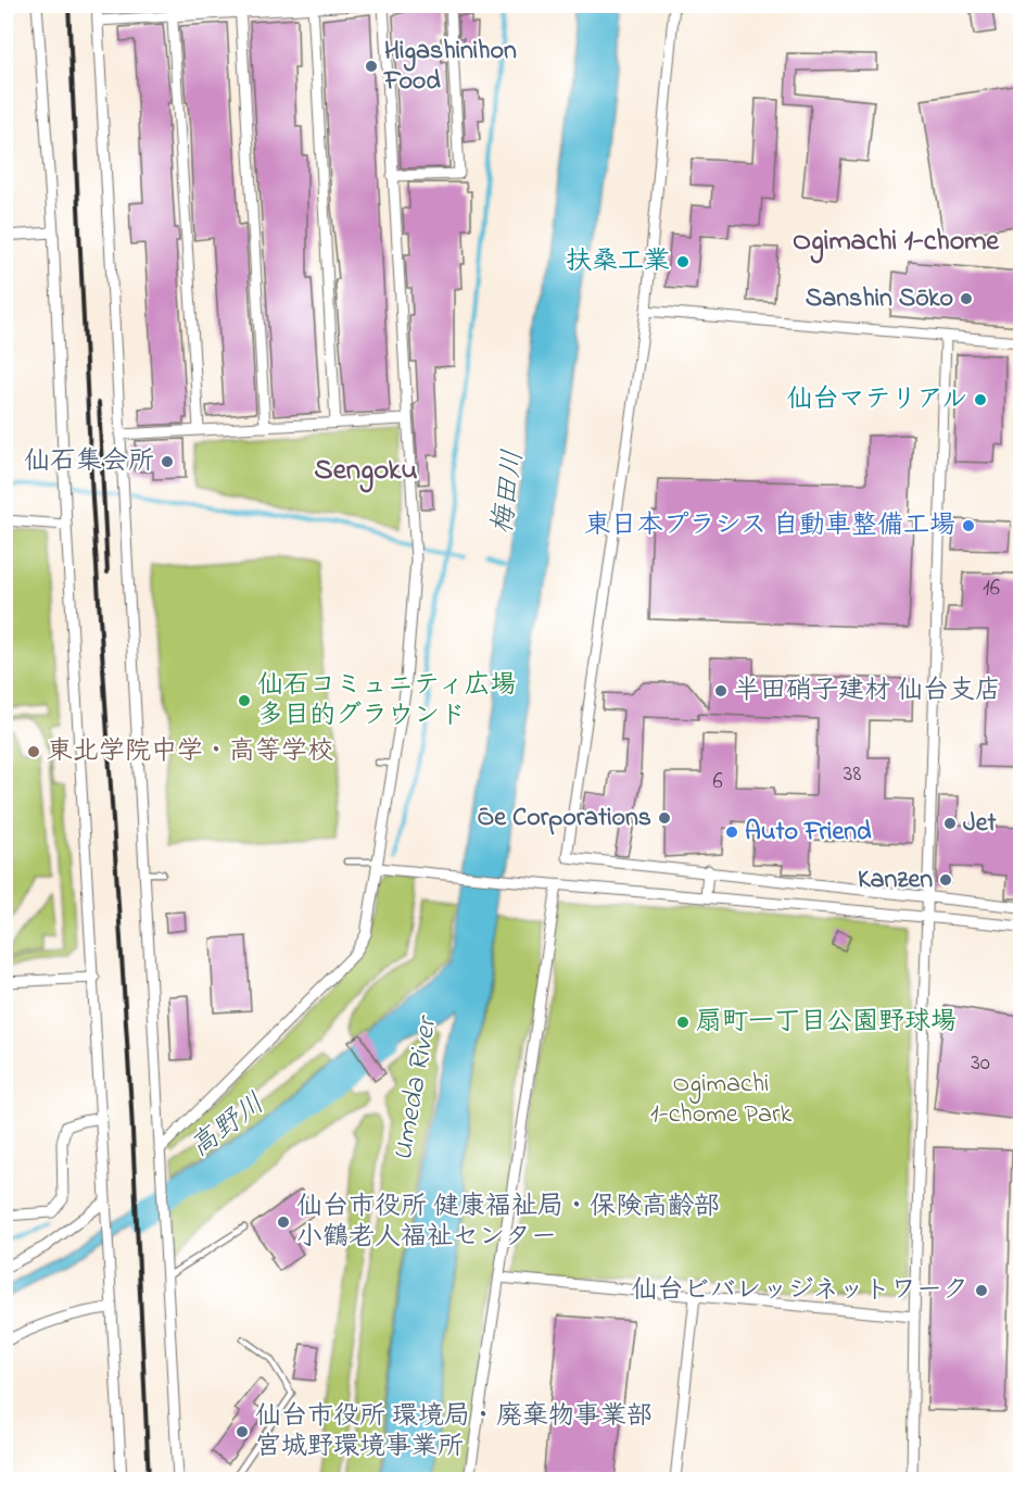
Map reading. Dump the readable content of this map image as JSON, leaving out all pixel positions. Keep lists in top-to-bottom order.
{
  "districts": ["Ogimachi 1-chome", "Sengoku"],
  "water": ["梅田川", "Umeda River", "高野川"],
  "parks": ["Ogimachi 1-chome Park"],
  "places": [
    "Higashinihon Food",
    "扶桑工業",
    "Sanshin Sōko",
    "仙台マテリアル",
    "仙石集会所",
    "東日本プラシス 自動車整備工場",
    "半田硝子建材 仙台支店",
    "仙石コミュニティ広場 多目的グラウンド",
    "東北学院中学・高等学校",
    "Ōe Corporations",
    "Jet",
    "Auto Friend",
    "Kanzen",
    "扇町一丁目公園野球場",
    "仙台市役所 健康福祉局・保険高齢部 小鶴老人福祉センター",
    "仙台ビバレッジネットワーク",
    "仙台市役所 環境局・廃棄物事業部 宮城野環境事業所"
  ],
  "house_numbers": [
    "16",
    "38",
    "6",
    "30"
  ]
}
